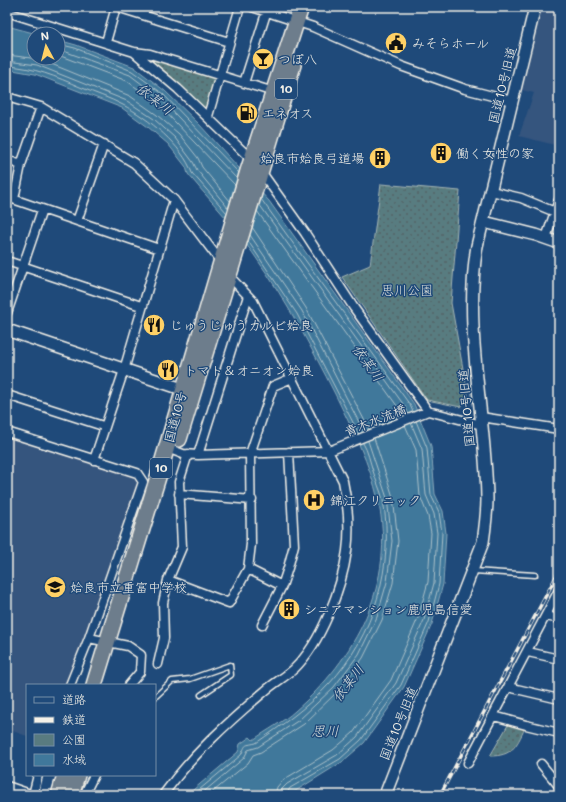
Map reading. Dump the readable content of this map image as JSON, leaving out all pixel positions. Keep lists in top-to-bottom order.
{
  "streets": {
    "highway": ["10", "国道10号"],
    "street": ["国道10号旧道", "青木水流橋"]
  },
  "water": ["依某川", "思川"],
  "parks": ["思川公園"],
  "places": {
    "public building": ["みそらホール"],
    "bar": ["つぼ八"],
    "fuel station": ["エネオス"],
    "building": ["働く女性の家", "姶良市姶良弓道場", "シニアマンション鹿児島信愛"],
    "restaurant": ["じゅうじゅうカルビ姶良", "トマト＆オニオン姶良"],
    "hospital": ["錦江クリニック"],
    "school or university": ["姶良市立重富中学校"]
  },
  "legend": [
    "道路",
    "鉄道",
    "公園",
    "水域"
  ],
  "north": "top"
}
